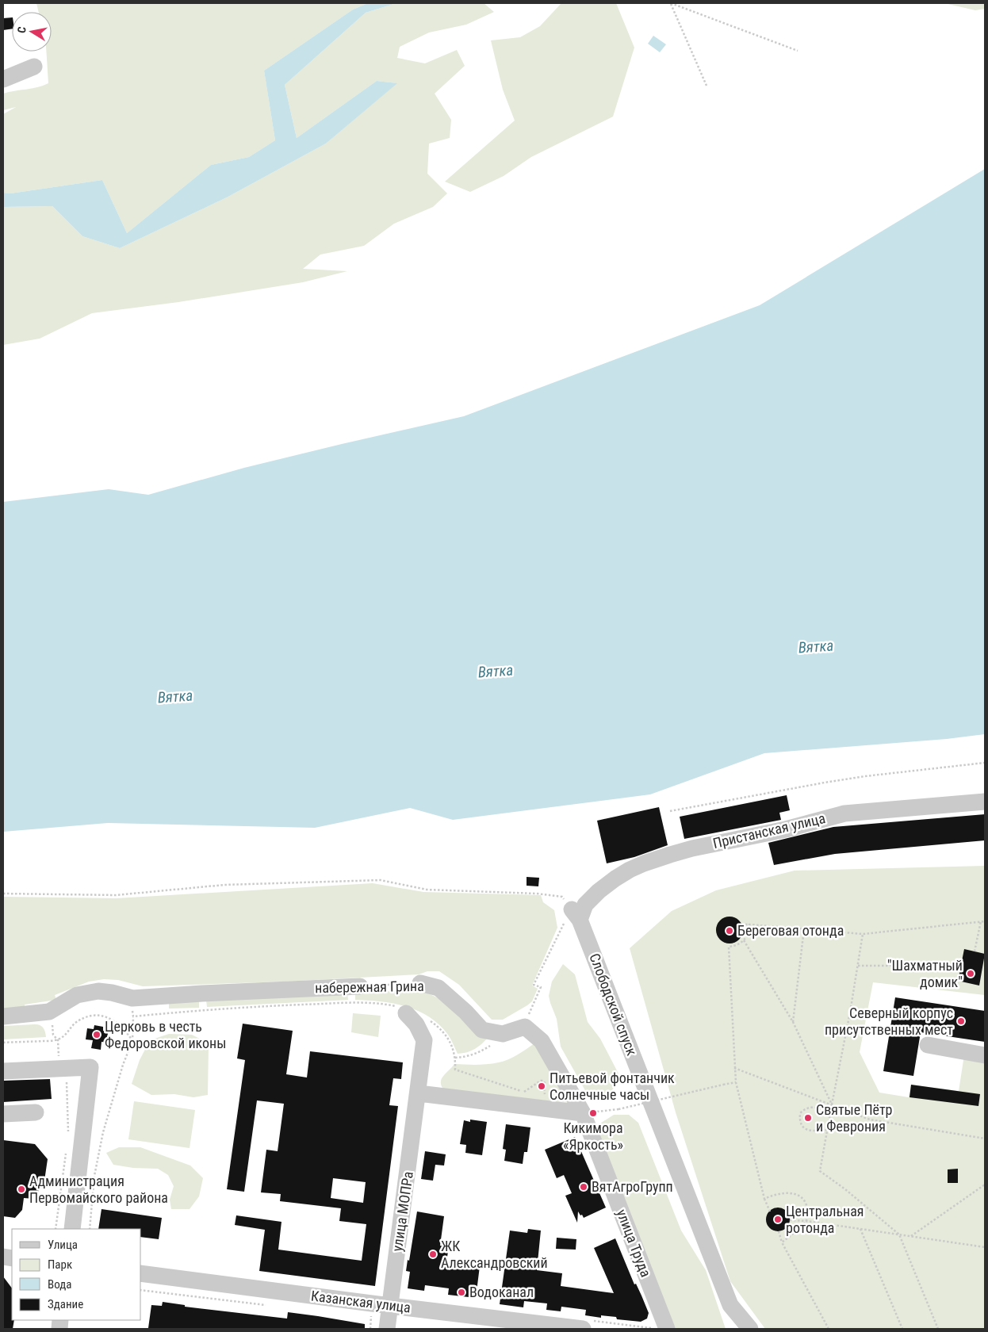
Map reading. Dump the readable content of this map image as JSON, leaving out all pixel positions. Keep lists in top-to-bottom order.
{
  "streets": {
    "street": [
      "Пристанская улица",
      "набережная Грина",
      "Слободской спуск",
      "улица МОПРа",
      "улица Труда",
      "Казанская улица"
    ]
  },
  "crossings": [
    ["Пристанская улица", "Слободской спуск"],
    ["набережная Грина", "улица Труда"],
    ["улица МОПРа", "Казанская улица"]
  ],
  "water": ["Вятка"],
  "places": [
    "Береговая отонда",
    "\"Шахматный домик\"",
    "Северный корпус присутственных мест",
    "Церковь в честь Федоровской иконы",
    "Питьевой фонтанчик Солнечные часы",
    "Кикимора «Яркость»",
    "Святые Пётр и Феврония",
    "ВятАгроГрупп",
    "Администрация Первомайского района",
    "Центральная ротонда",
    "ЖК Александровский",
    "Водоканал"
  ],
  "legend": [
    "Улица",
    "Парк",
    "Вода",
    "Здание"
  ],
  "north": "left"
}
